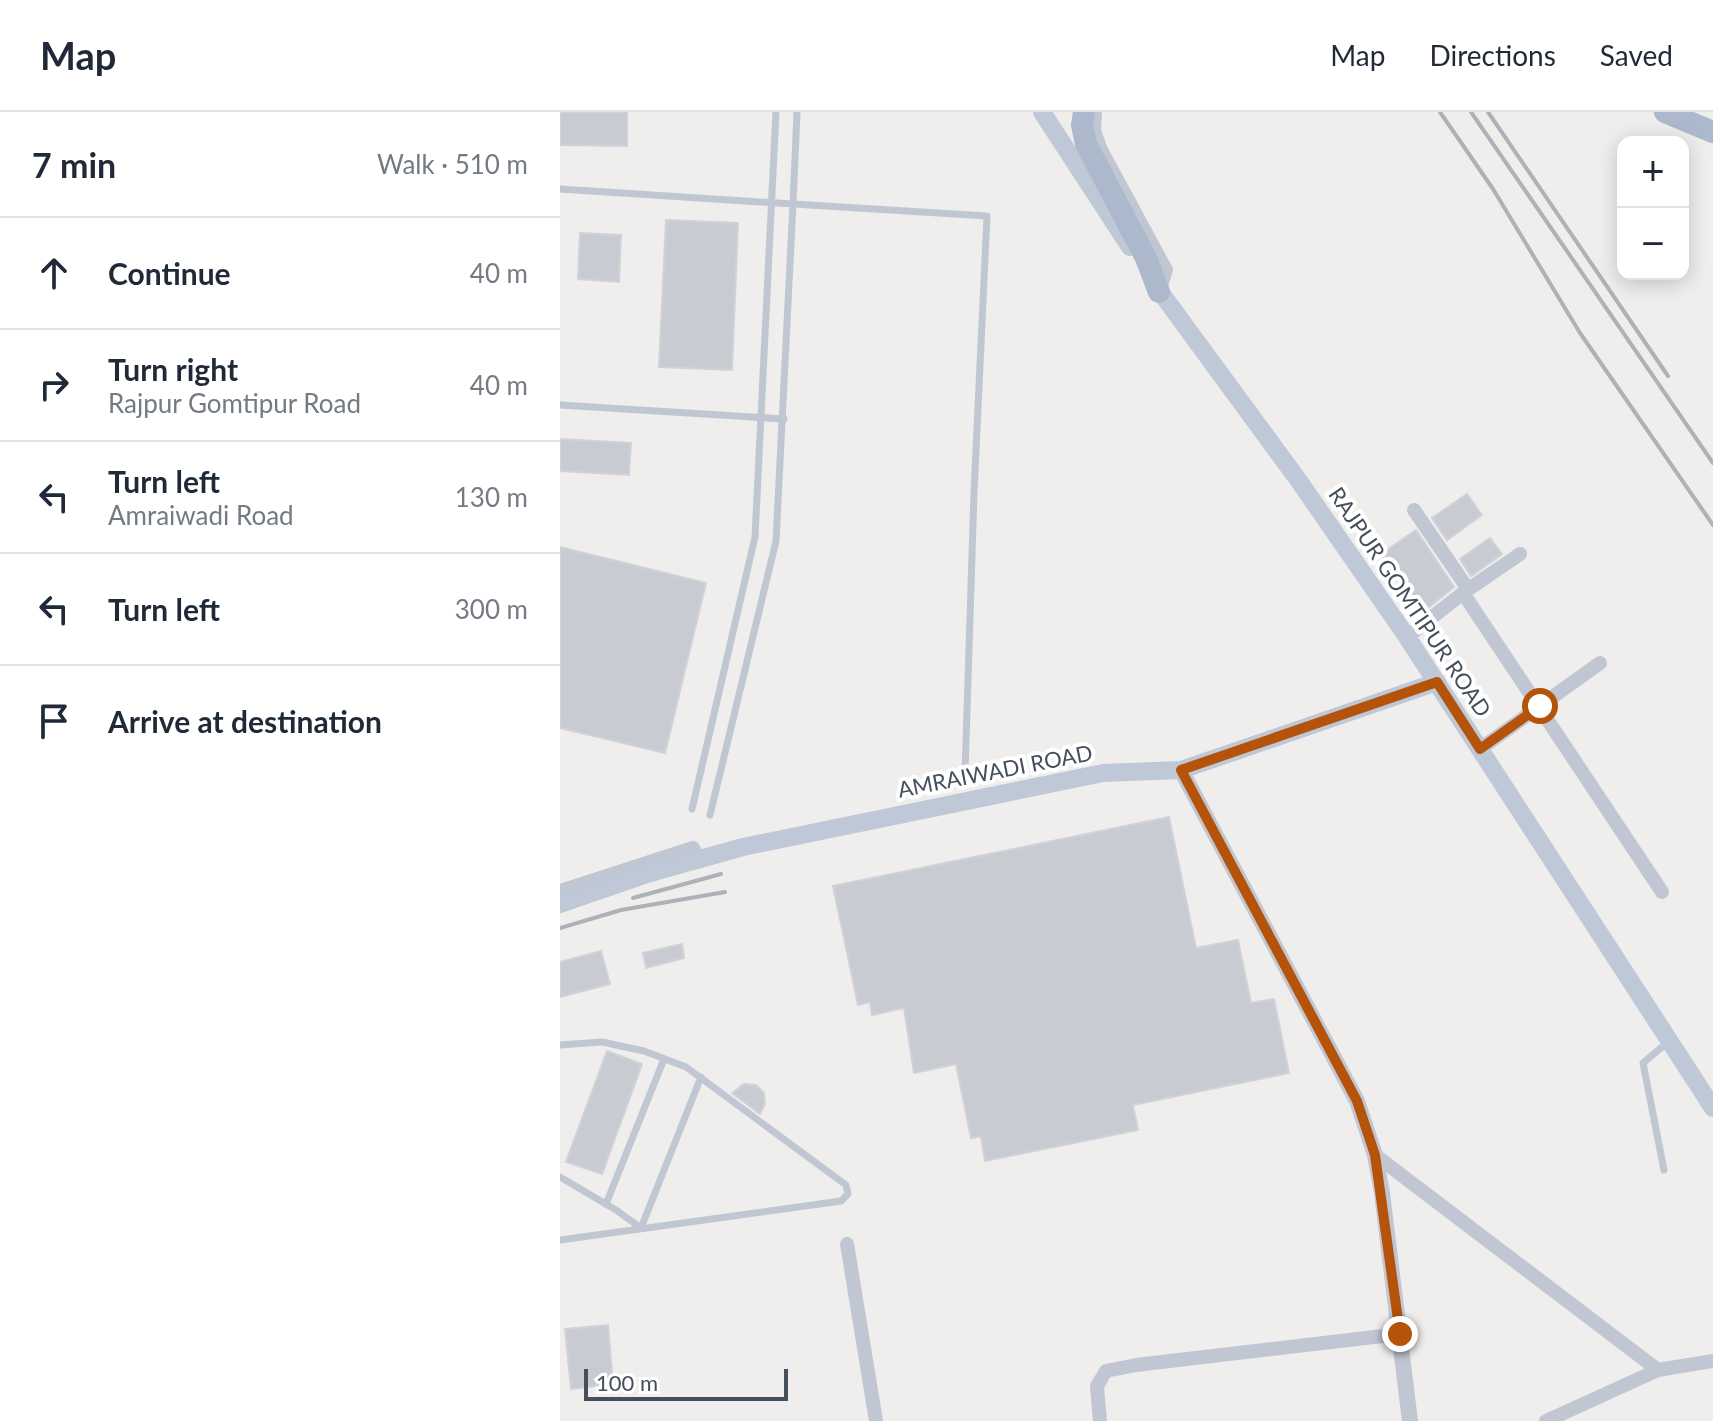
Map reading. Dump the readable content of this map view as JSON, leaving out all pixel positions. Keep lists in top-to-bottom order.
{
  "streets": {
    "main road": ["RAJPUR GOMTIPUR ROAD", "AMRAIWADI ROAD"]
  },
  "crossings": [
    ["RAJPUR GOMTIPUR ROAD", "AMRAIWADI ROAD"]
  ],
  "scale_bar": "100 m",
  "page": {
    "header": "Map",
    "nav": ["Map", "Directions", "Saved"],
    "heading": ["7 min", "Walk · 510 m"],
    "map_buttons": ["+", "−"],
    "list": [
      ["Continue", "40 m"],
      ["Turn right", "Rajpur Gomtipur Road", "40 m"],
      ["Turn left", "Amraiwadi Road", "130 m"],
      ["Turn left", "300 m"],
      "Arrive at destination"
    ],
    "scale": "100 m"
  }
}
